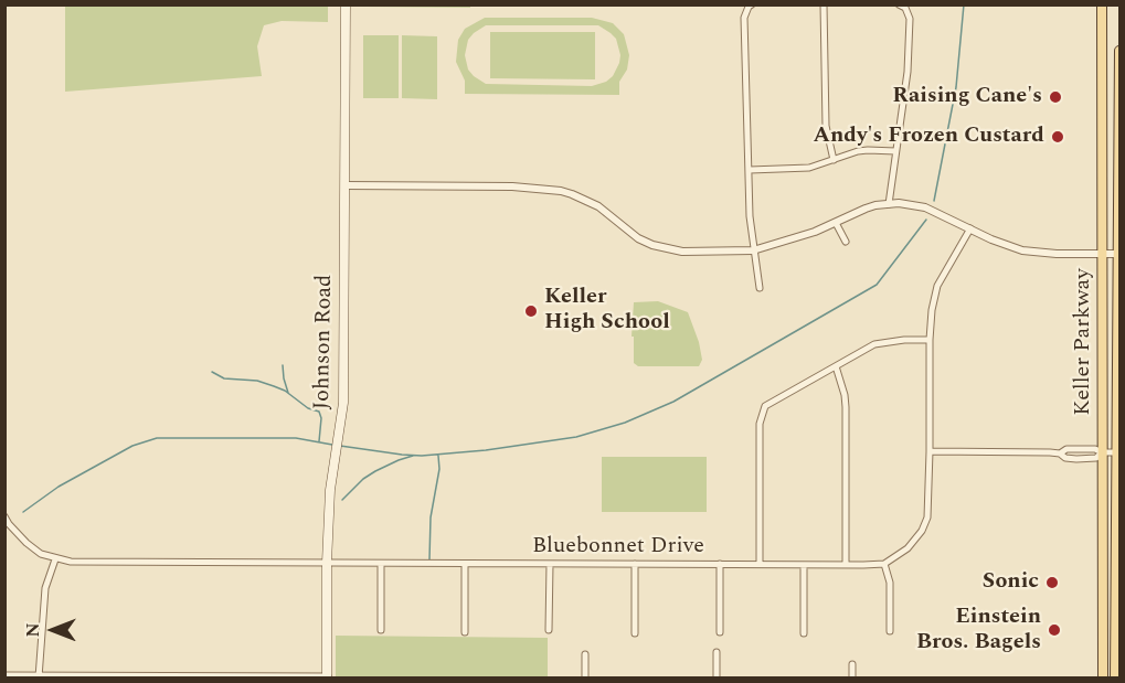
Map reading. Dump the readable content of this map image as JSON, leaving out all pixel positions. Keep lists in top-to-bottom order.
{
  "streets": {
    "main road": ["Johnson Road", "Keller Parkway"],
    "street": ["Bluebonnet Drive"]
  },
  "crossings": [
    ["Johnson Road", "Bluebonnet Drive"]
  ],
  "places": [
    "Raising Cane's",
    "Andy's Frozen Custard",
    "Keller High School",
    "Sonic",
    "Einstein Bros. Bagels"
  ],
  "north": "left"
}
